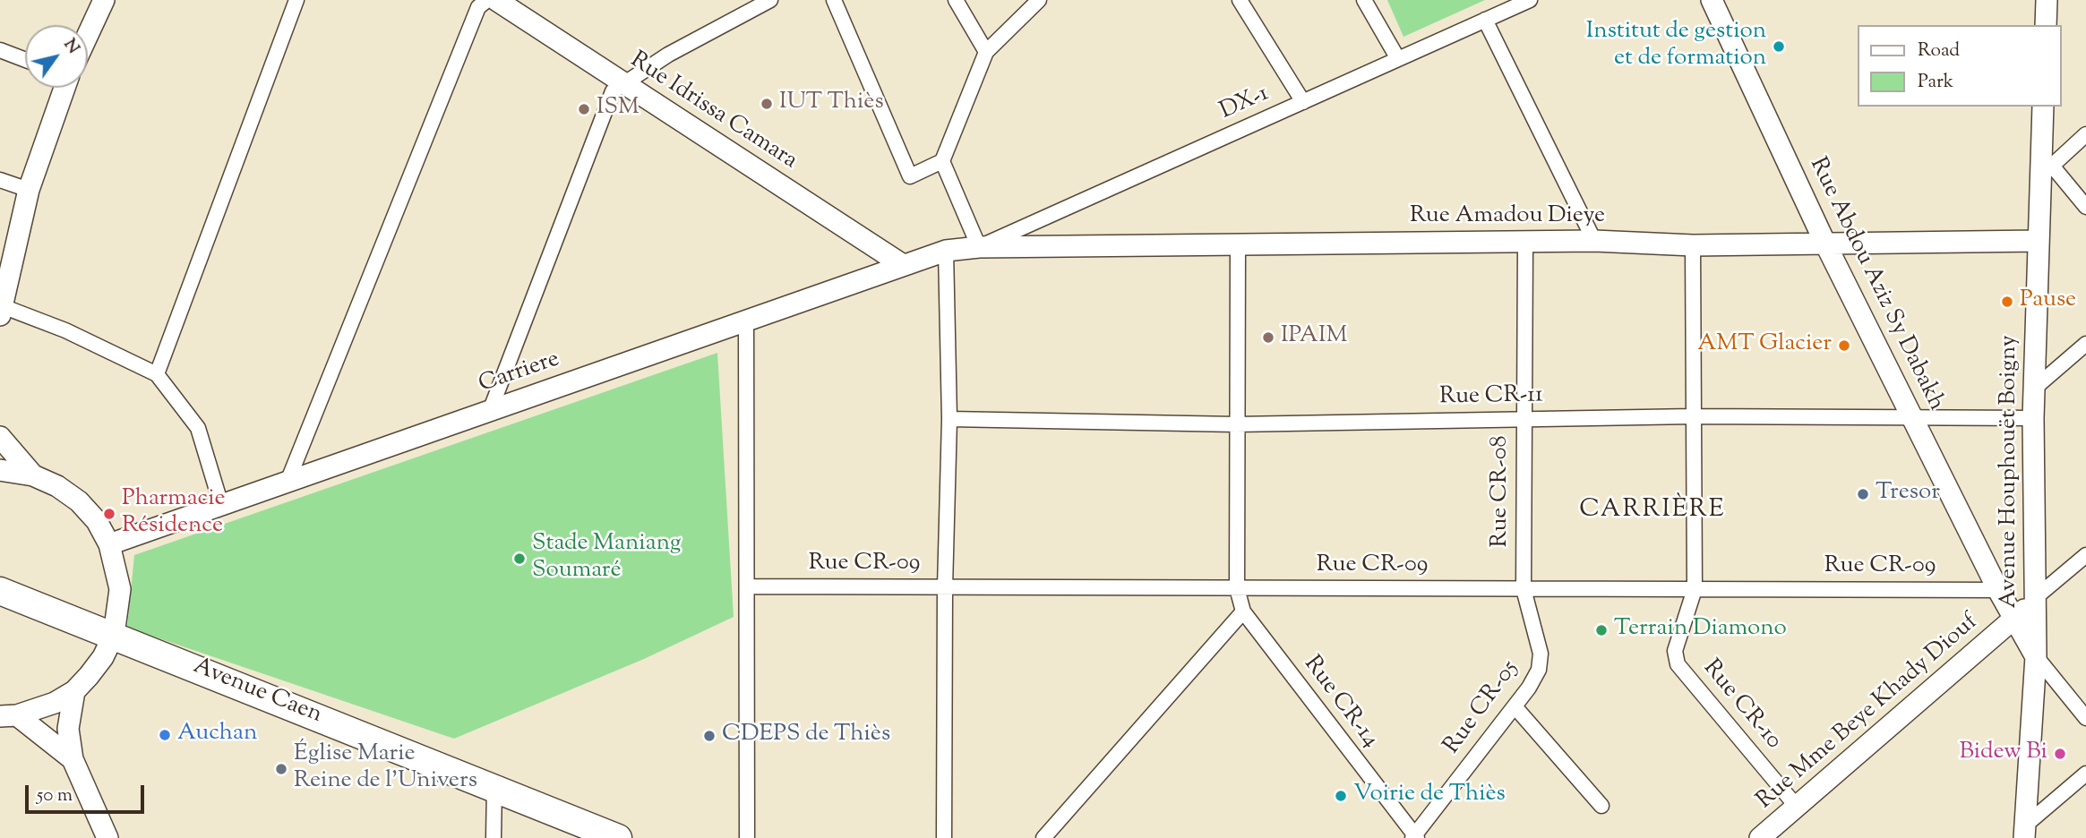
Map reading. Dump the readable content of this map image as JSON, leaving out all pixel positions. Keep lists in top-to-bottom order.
{
  "streets": {
    "highway": ["Avenue Caen"],
    "street": [
      "DX-1",
      "Rue Idrissa Camara",
      "Rue Amadou Dieye",
      "Rue Abdou Aziz Sy Dabakh",
      "Carriere",
      "Rue CR-11",
      "Avenue Houphouët Boigny",
      "Rue CR-08",
      "Rue CR-09",
      "Rue CR-14",
      "Rue CR-10",
      "Rue CR-05",
      "Rue Mme Beye Khady Diouf"
    ]
  },
  "crossings": [
    ["DX-1", "Rue Amadou Dieye"],
    ["Rue Idrissa Camara", "Carriere"],
    ["Rue Amadou Dieye", "Rue Abdou Aziz Sy Dabakh"],
    ["Rue Amadou Dieye", "Carriere"],
    ["Rue Amadou Dieye", "Avenue Houphouët Boigny"],
    ["Rue Amadou Dieye", "Rue CR-08"],
    ["Rue Amadou Dieye", "Rue CR-14"],
    ["Rue Amadou Dieye", "Rue CR-10"],
    ["Rue Abdou Aziz Sy Dabakh", "Rue CR-11"],
    ["Rue Abdou Aziz Sy Dabakh", "Avenue Houphouët Boigny"],
    ["Rue Abdou Aziz Sy Dabakh", "Rue CR-09"],
    ["Rue Abdou Aziz Sy Dabakh", "Rue Mme Beye Khady Diouf"],
    ["Rue CR-11", "Avenue Houphouët Boigny"],
    ["Rue CR-11", "Rue CR-08"],
    ["Rue CR-11", "Rue CR-14"],
    ["Rue CR-11", "Rue CR-10"],
    ["Avenue Houphouët Boigny", "Rue Mme Beye Khady Diouf"],
    ["Rue CR-08", "Rue CR-09"],
    ["Rue CR-08", "Rue CR-05"],
    ["Rue CR-09", "Rue CR-14"],
    ["Rue CR-09", "Rue CR-10"],
    ["Rue CR-09", "Rue CR-05"],
    ["Rue CR-14", "Rue CR-05"],
    ["Rue CR-10", "Rue Mme Beye Khady Diouf"]
  ],
  "districts": ["CARRIÈRE"],
  "places": [
    "Institut de gestion et de formation",
    "IUT Thiès",
    "ISM",
    "Pause",
    "IPAIM",
    "AMT Glacier",
    "Tresor",
    "Pharmacie Résidence",
    "Stade Maniang Soumaré",
    "Terrain Diamono",
    "Auchan",
    "CDEPS de Thiès",
    "Bidew Bi",
    "Église Marie Reine de l'Univers",
    "Voirie de Thiès"
  ],
  "legend": ["Road", "Park"],
  "scale_bar": "50 m",
  "north": "top right"
}
